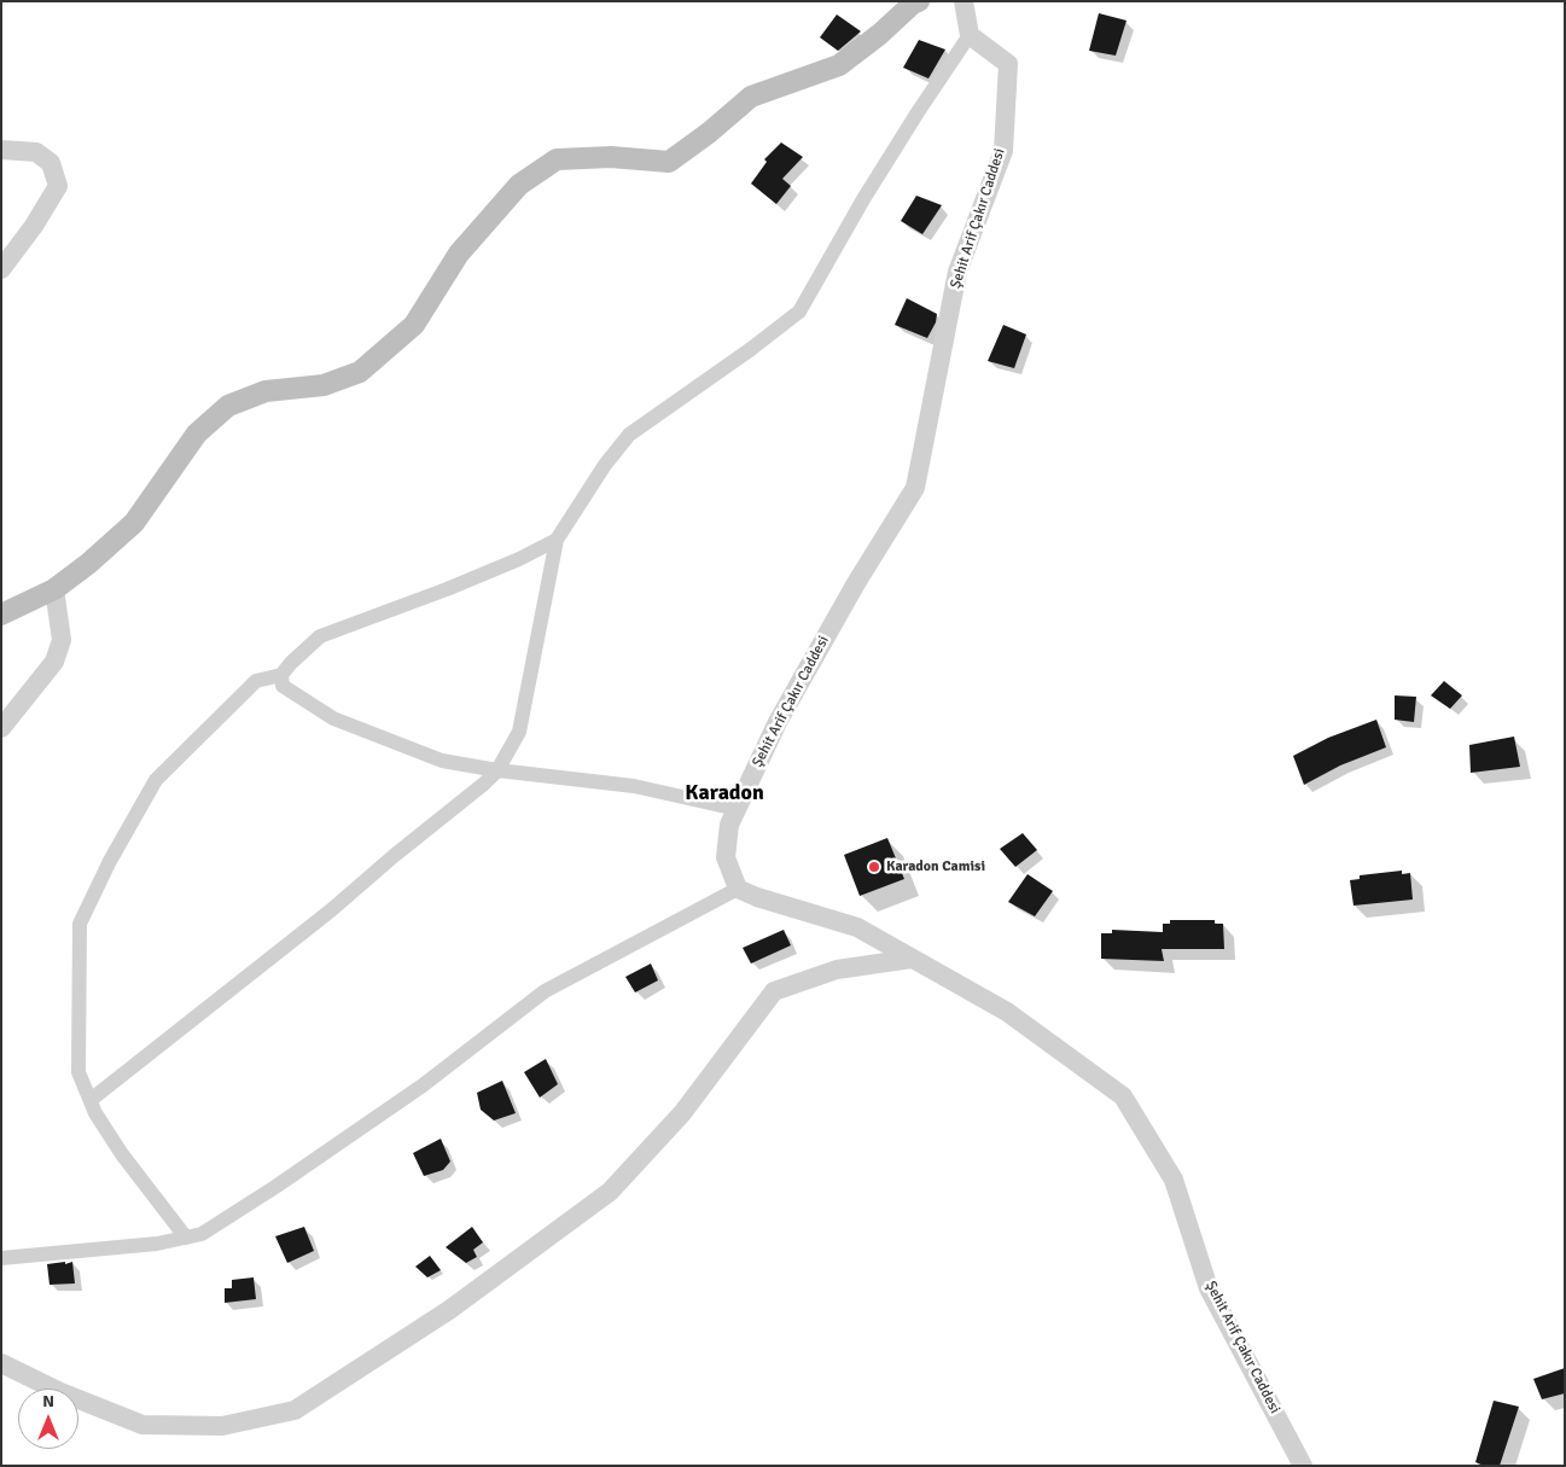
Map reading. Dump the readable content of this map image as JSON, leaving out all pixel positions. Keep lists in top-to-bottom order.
{
  "streets": {
    "street": ["Şehit Arif Çakır Caddesi"]
  },
  "districts": ["Karadon"],
  "places": ["Karadon Camisi"],
  "north": "top"
}
